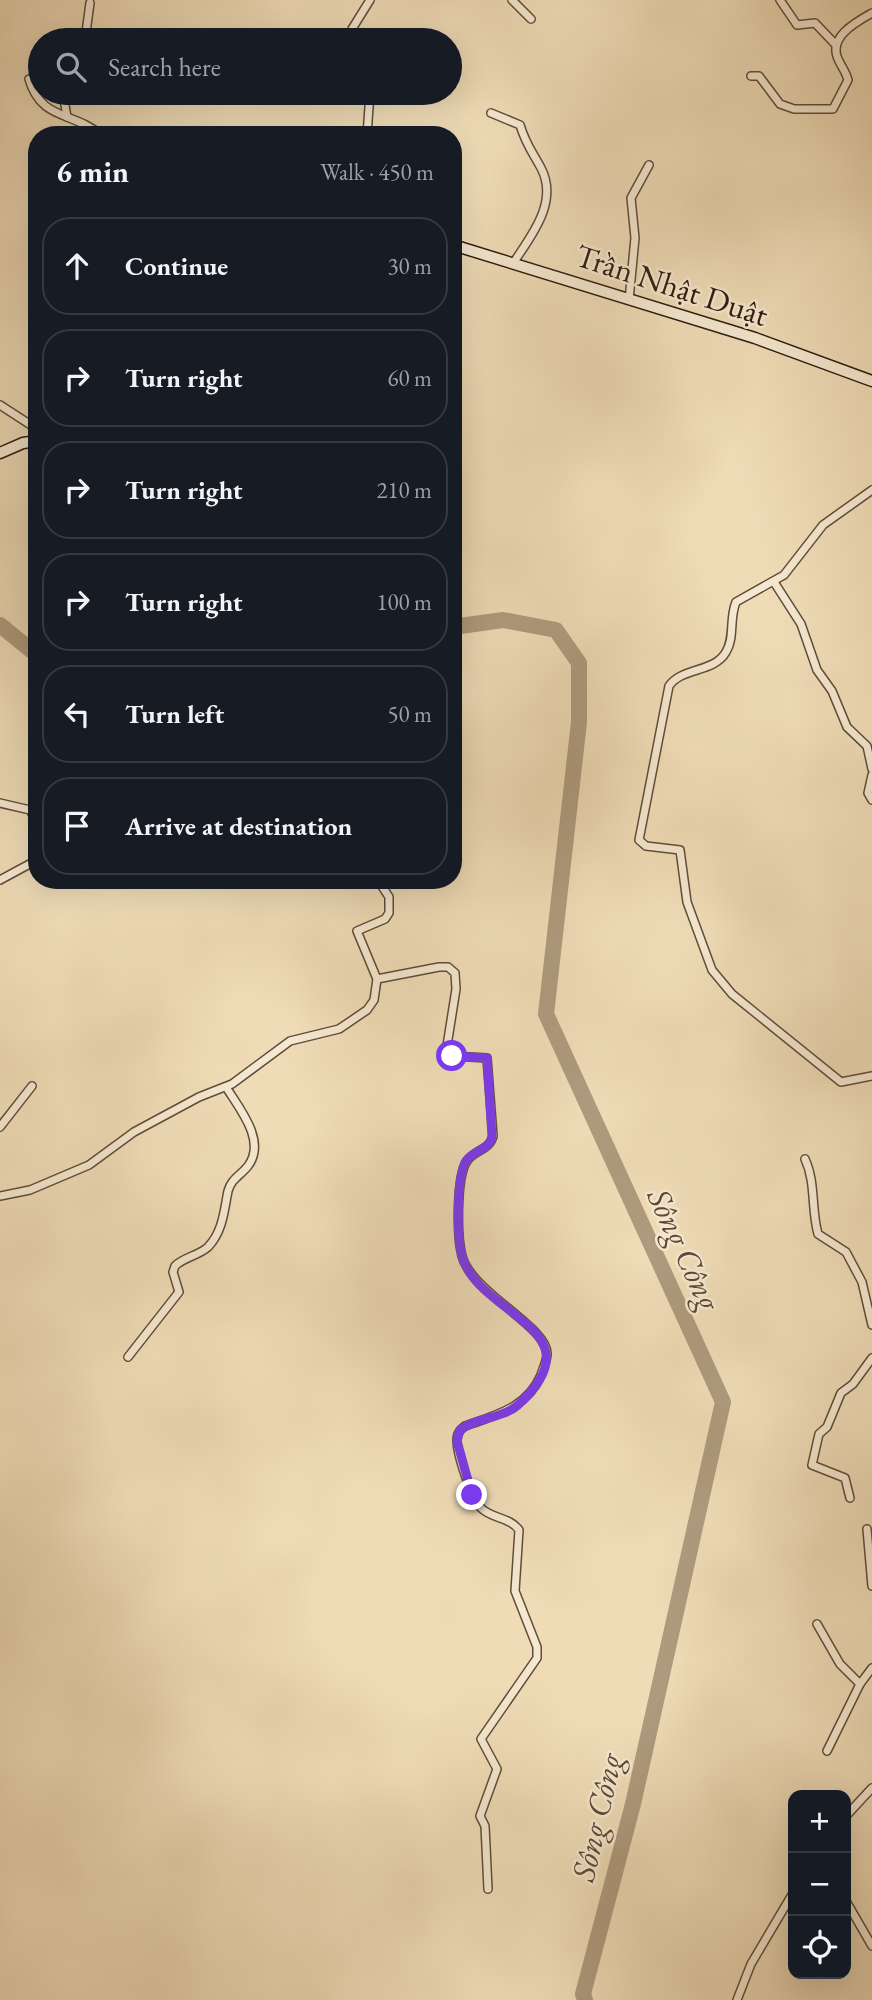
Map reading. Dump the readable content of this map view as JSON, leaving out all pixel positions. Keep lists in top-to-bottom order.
{
  "streets": {
    "main road": ["Trần Nhật Duật"]
  },
  "water": ["Sông Công"],
  "page": {
    "search": "Search here",
    "heading": ["6 min", "Walk · 450 m"],
    "list": [
      ["Continue", "30 m"],
      ["Turn right", "60 m"],
      ["Turn right", "210 m"],
      ["Turn right", "100 m"],
      ["Turn left", "50 m"],
      "Arrive at destination"
    ],
    "map_buttons": ["+", "−"]
  }
}
